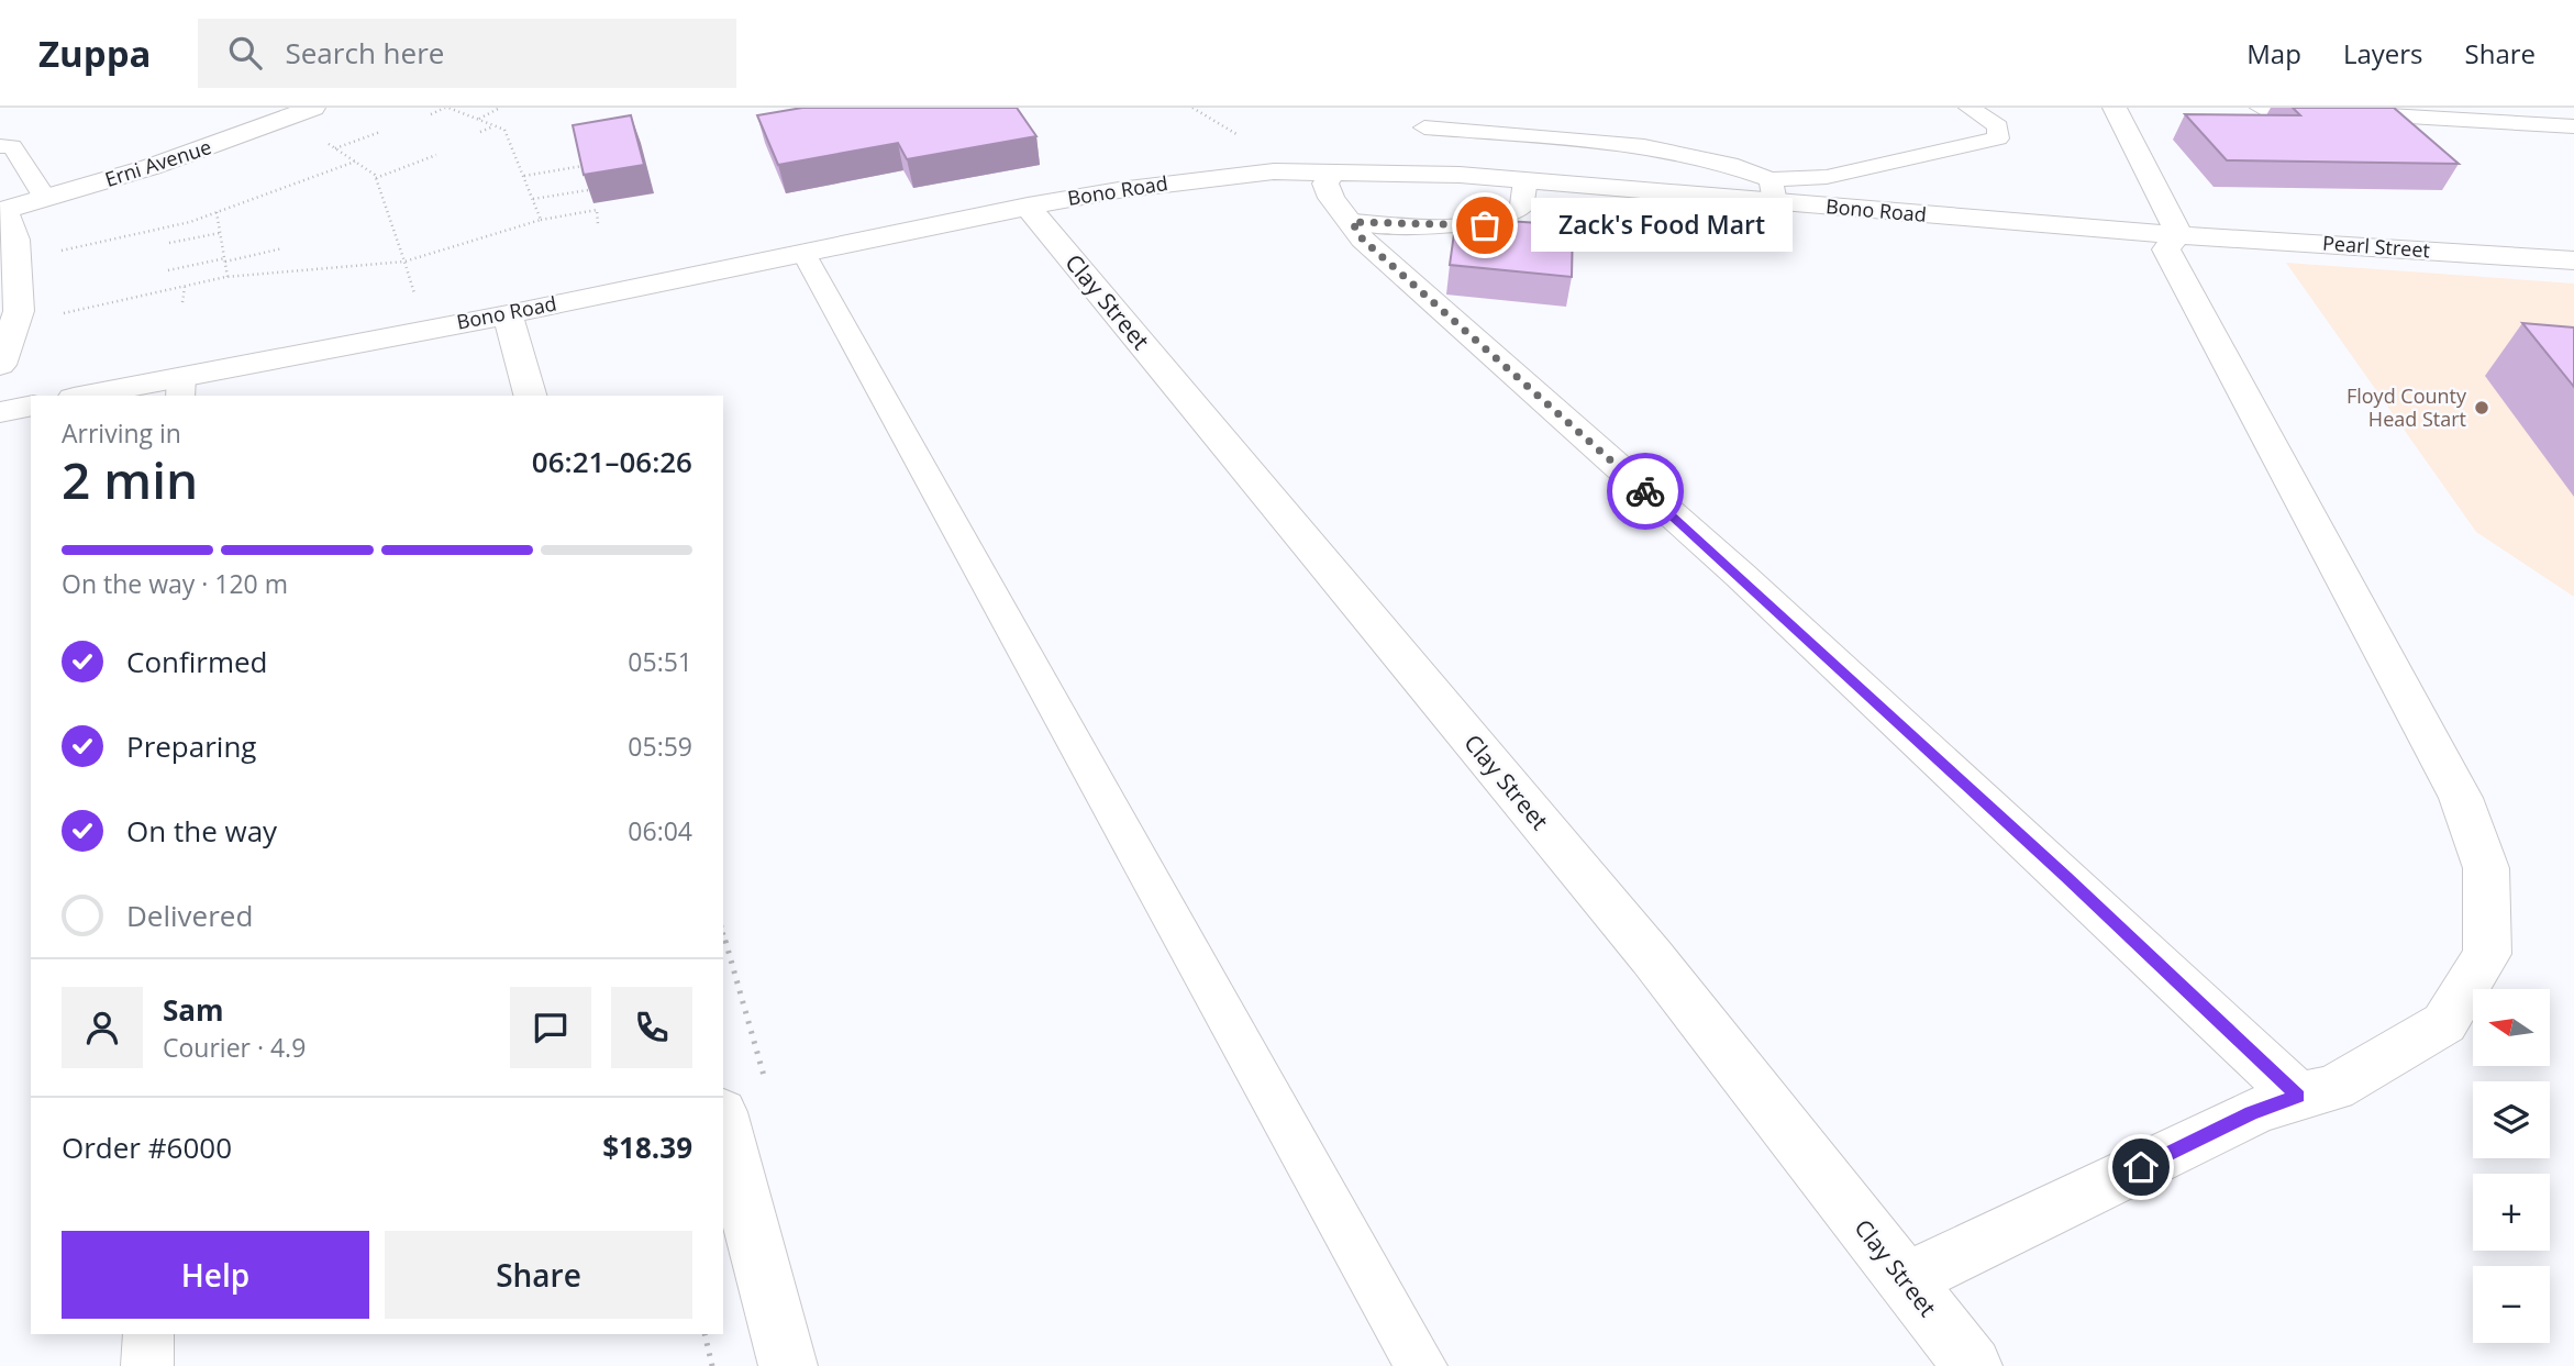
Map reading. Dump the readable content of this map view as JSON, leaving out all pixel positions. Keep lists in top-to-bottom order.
{
  "streets": {
    "street": [
      "Erni Avenue",
      "Bono Road",
      "Pearl Street",
      "Clay Street"
    ]
  },
  "crossings": [
    ["Bono Road", "Pearl Street"],
    ["Bono Road", "Clay Street"]
  ],
  "places": ["Zack's Food Mart", "Floyd County Head Start"],
  "north": "left",
  "page": {
    "header": "Zuppa",
    "search": "Search here",
    "nav": ["Map", "Layers", "Share"],
    "bubble": "Zack's Food Mart",
    "heading": ["2 min", "Arriving in", "06:21–06:26"],
    "panel": [
      "Sam",
      "Courier · 4.9",
      "Order #6000",
      "$18.39"
    ],
    "bar": "On the way · 120 m",
    "list": [
      ["Confirmed", "05:51"],
      ["Preparing", "05:59"],
      ["On the way", "06:04"],
      "Delivered"
    ],
    "map_buttons": ["+", "−"],
    "buttons": ["Help", "Share"]
  }
}
